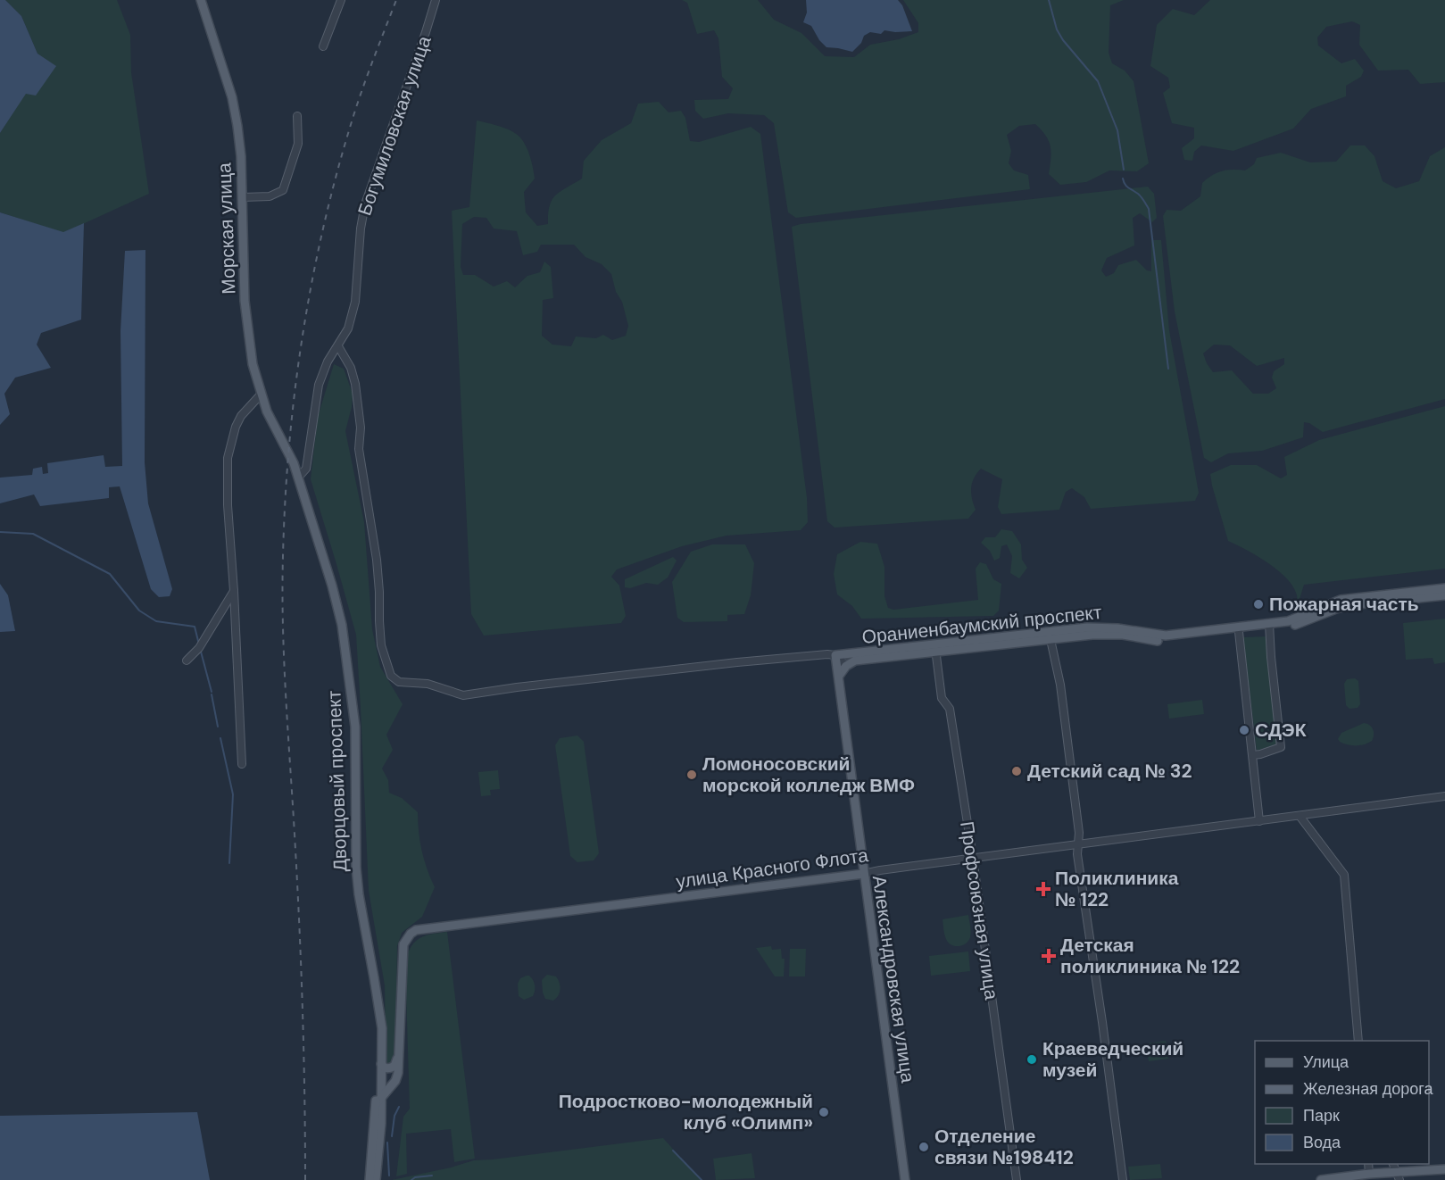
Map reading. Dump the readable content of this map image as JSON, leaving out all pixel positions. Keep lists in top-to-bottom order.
{
  "streets": {
    "main road": [
      "Морская улица",
      "Ораниенбаумский проспект",
      "Дворцовый проспект",
      "улица Красного Флота",
      "Александровская улица"
    ],
    "street": ["Богумиловская улица", "Профсоюзная улица"]
  },
  "crossings": [
    ["Богумиловская улица", "Ораниенбаумский проспект"],
    ["Богумиловская улица", "Дворцовый проспект"],
    ["Морская улица", "Дворцовый проспект"],
    ["Ораниенбаумский проспект", "Профсоюзная улица"],
    ["Ораниенбаумский проспект", "Александровская улица"],
    ["Дворцовый проспект", "улица Красного Флота"],
    ["улица Красного Флота", "Профсоюзная улица"],
    ["улица Красного Флота", "Александровская улица"]
  ],
  "places": {
    "other": [
      "Пожарная часть",
      "СДЭК",
      "Детский сад № 32",
      "Ломоносовский морской колледж ВМФ",
      "Краеведческий музей",
      "Подростково-молодежный клуб «Олимп»",
      "Отделение связи №198412"
    ],
    "health": ["Поликлиника № 122", "Детская поликлиника № 122"]
  },
  "legend": [
    "Улица",
    "Железная дорога",
    "Парк",
    "Вода"
  ]
}
